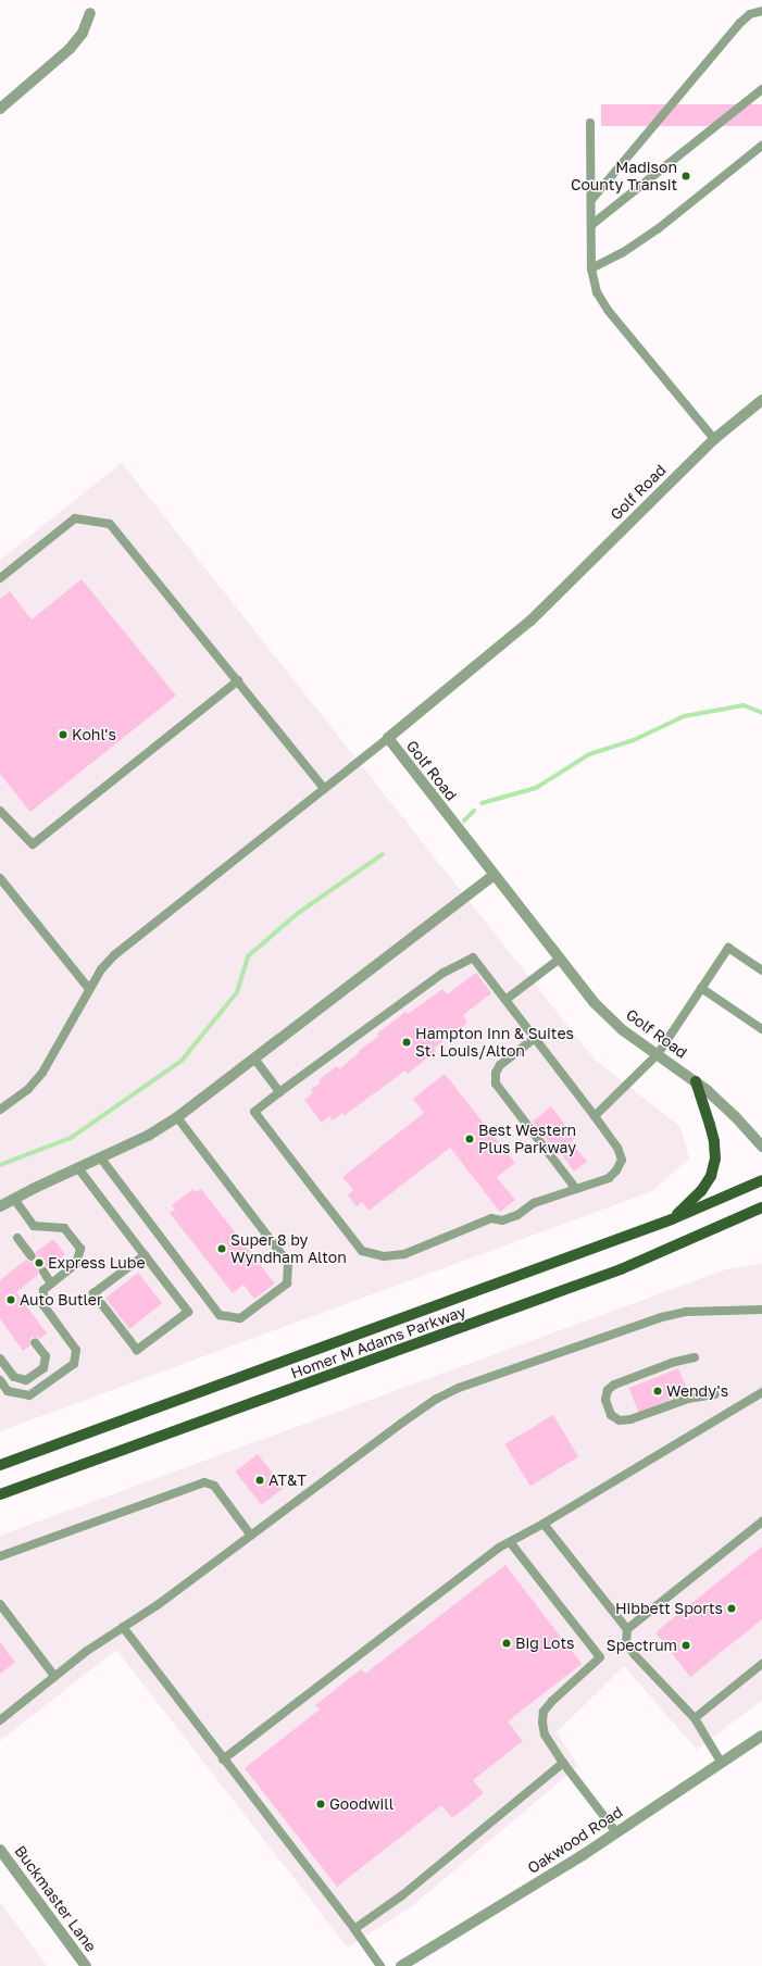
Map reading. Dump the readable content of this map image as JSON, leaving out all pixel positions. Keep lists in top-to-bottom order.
{
  "streets": {
    "main road": ["Homer M Adams Parkway"],
    "street": ["Golf Road", "Oakwood Road", "Buckmaster Lane"]
  },
  "places": [
    "Madison County Transit",
    "Kohl's",
    "Hampton Inn & Suites St. Louis/Alton",
    "Best Western Plus Parkway",
    "Super 8 by Wyndham Alton",
    "Express Lube",
    "Auto Butler",
    "Wendy's",
    "AT&T",
    "Hibbett Sports",
    "Big Lots",
    "Spectrum",
    "Goodwill"
  ]
}
